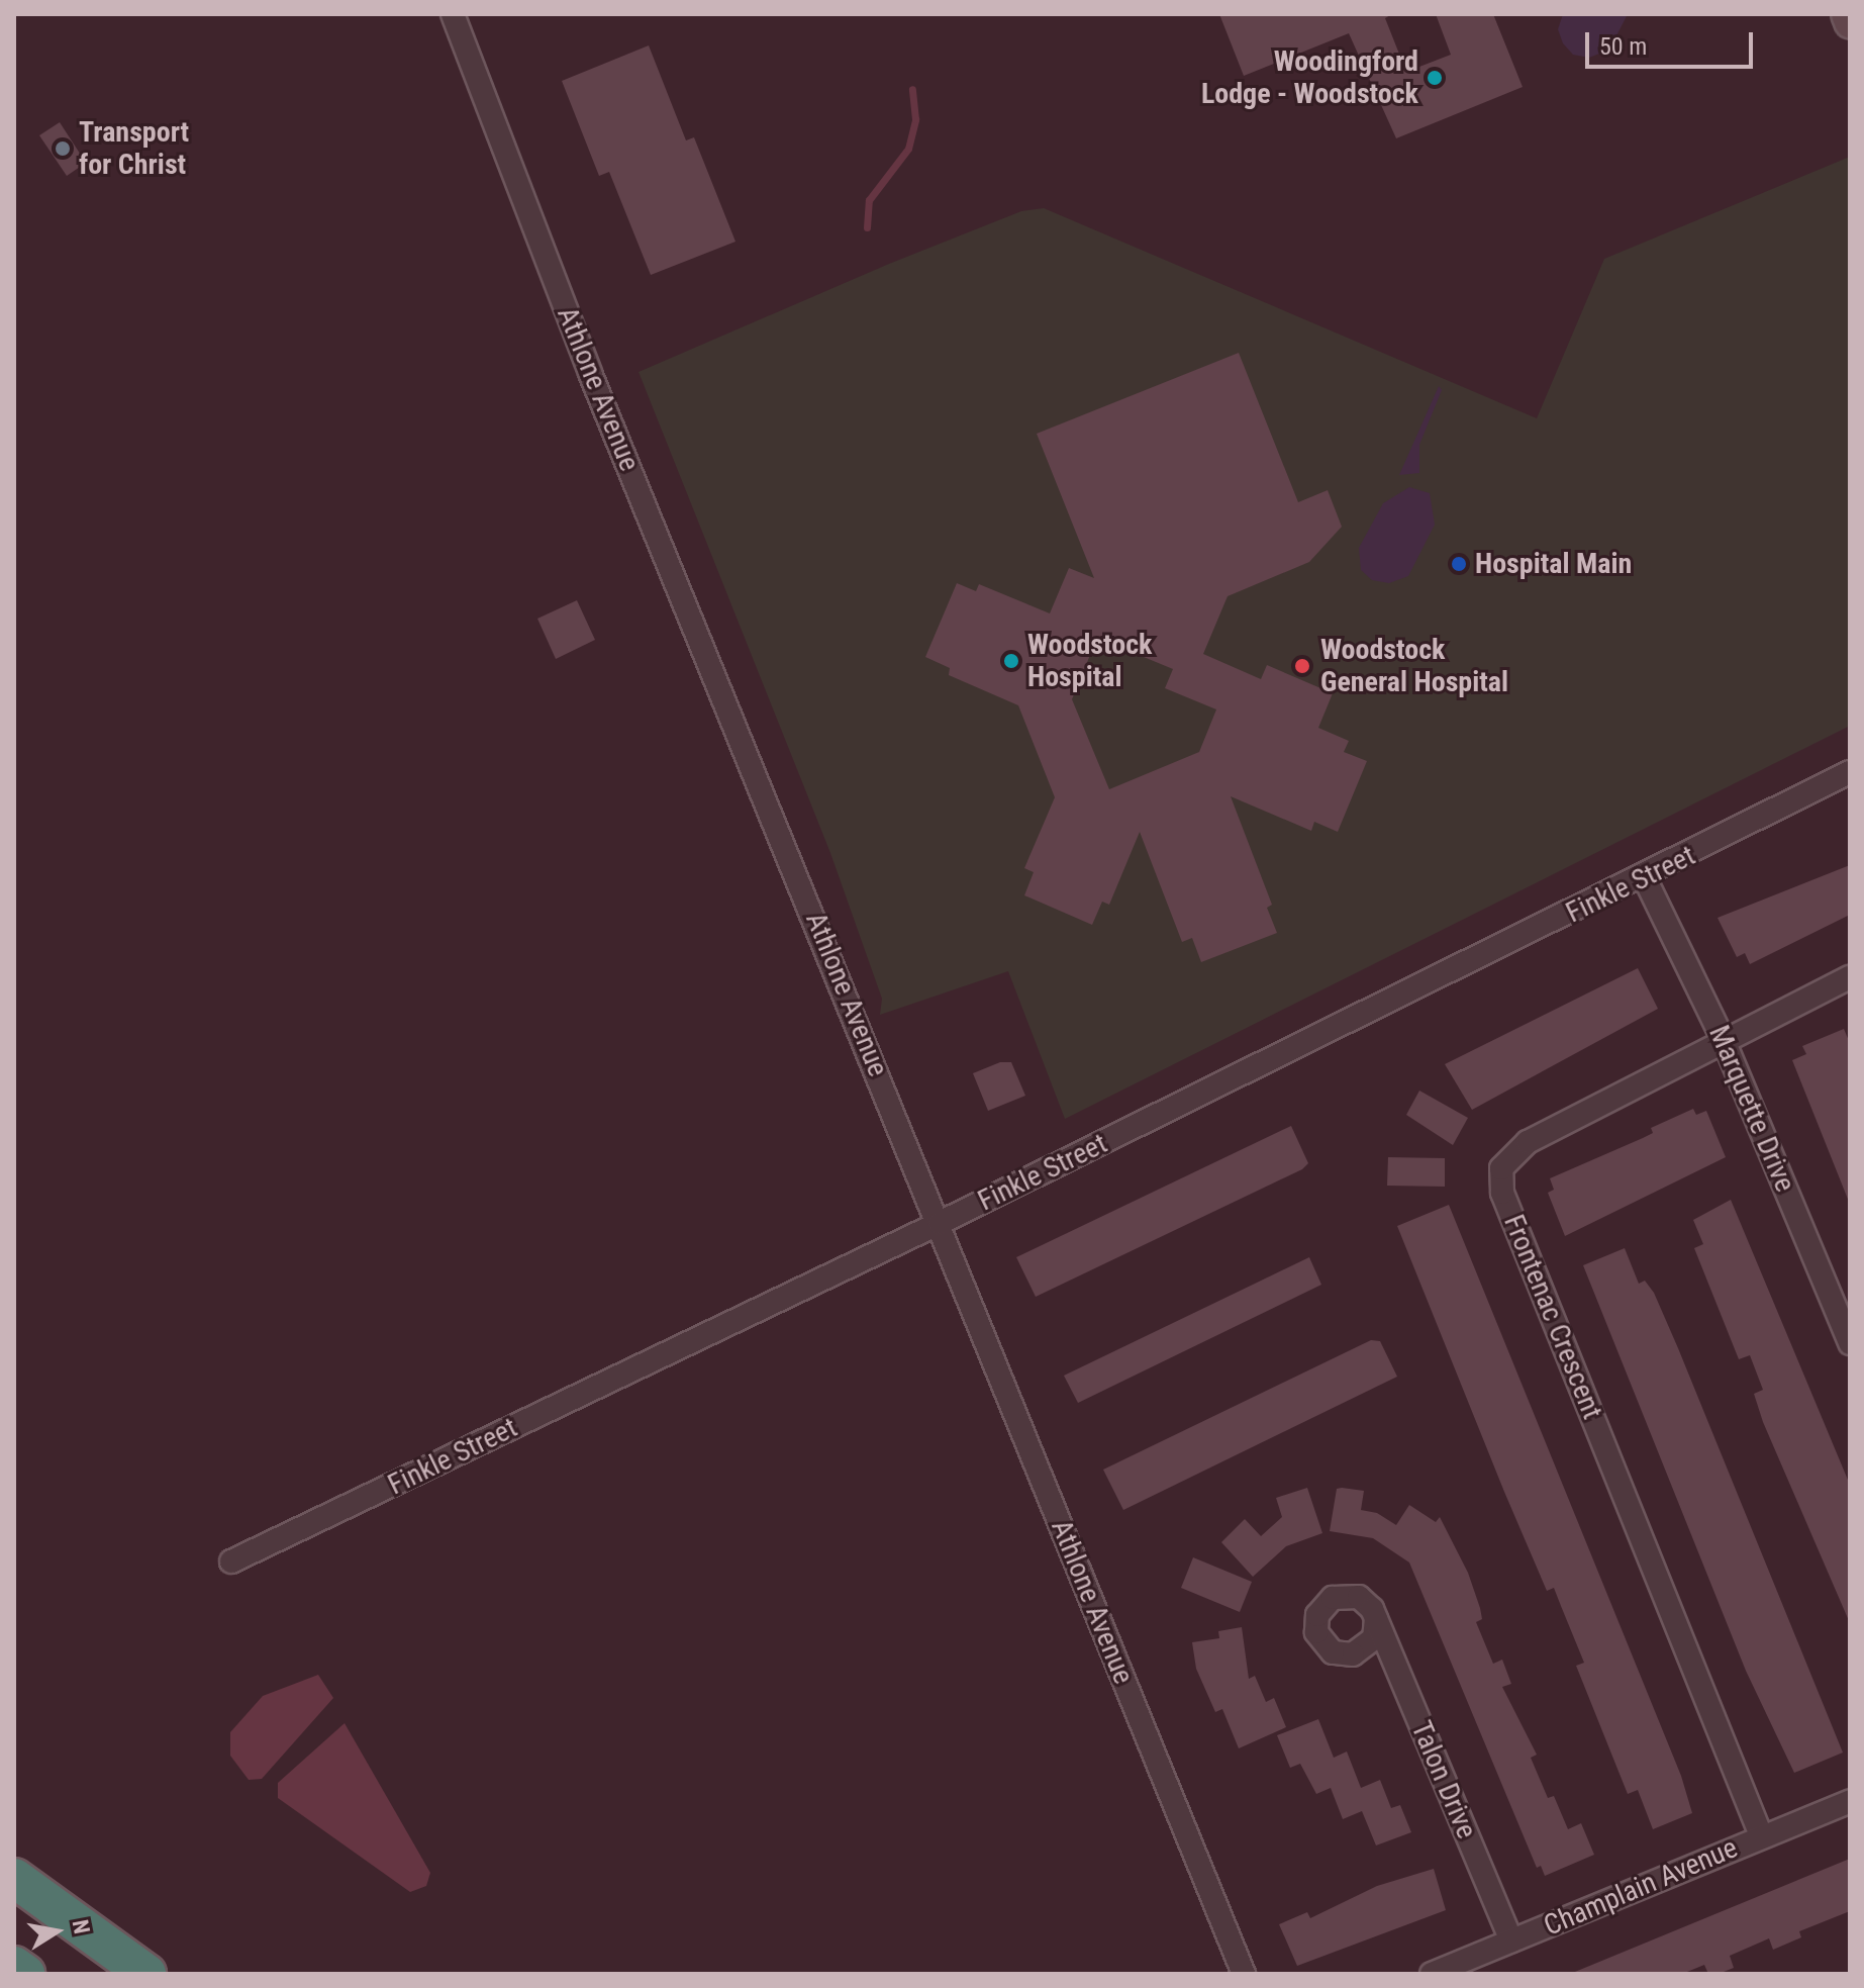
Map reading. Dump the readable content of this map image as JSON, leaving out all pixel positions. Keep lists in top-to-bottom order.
{
  "streets": {
    "street": [
      "Athlone Avenue",
      "Finkle Street",
      "Marquette Drive",
      "Frontenac Crescent",
      "Talon Drive",
      "Champlain Avenue"
    ]
  },
  "crossings": [
    ["Athlone Avenue", "Finkle Street"],
    ["Finkle Street", "Marquette Drive"],
    ["Marquette Drive", "Frontenac Crescent"],
    ["Frontenac Crescent", "Champlain Avenue"],
    ["Talon Drive", "Champlain Avenue"]
  ],
  "places": [
    "Woodingford Lodge - Woodstock",
    "Transport for Christ",
    "Hospital Main",
    "Woodstock Hospital",
    "Woodstock General Hospital"
  ],
  "scale_bar": "50 m",
  "north": "right"
}
